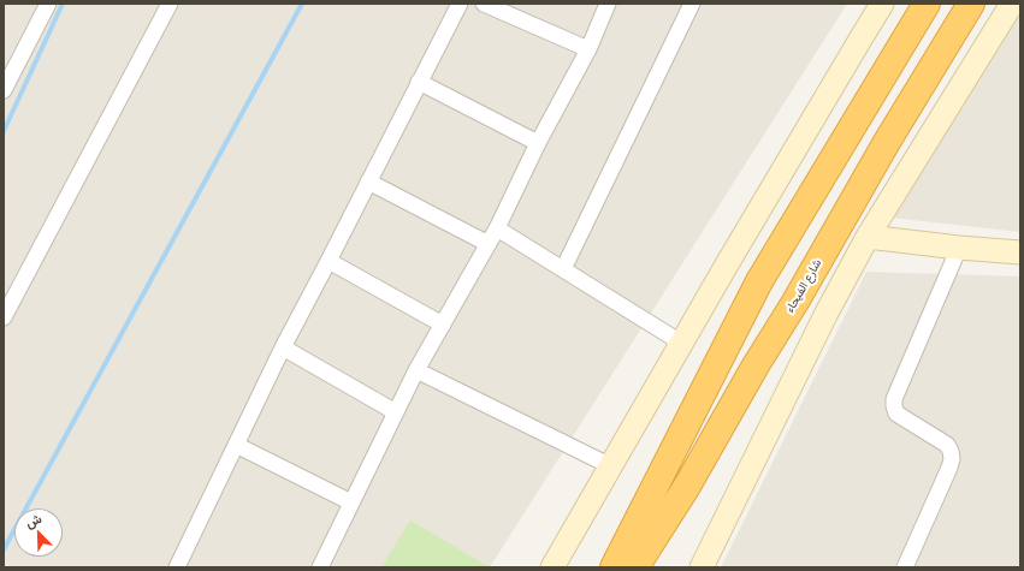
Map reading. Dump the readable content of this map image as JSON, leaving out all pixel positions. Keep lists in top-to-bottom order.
{
  "streets": {
    "highway": ["شارع الفيحاء"]
  },
  "north": "top left"
}
